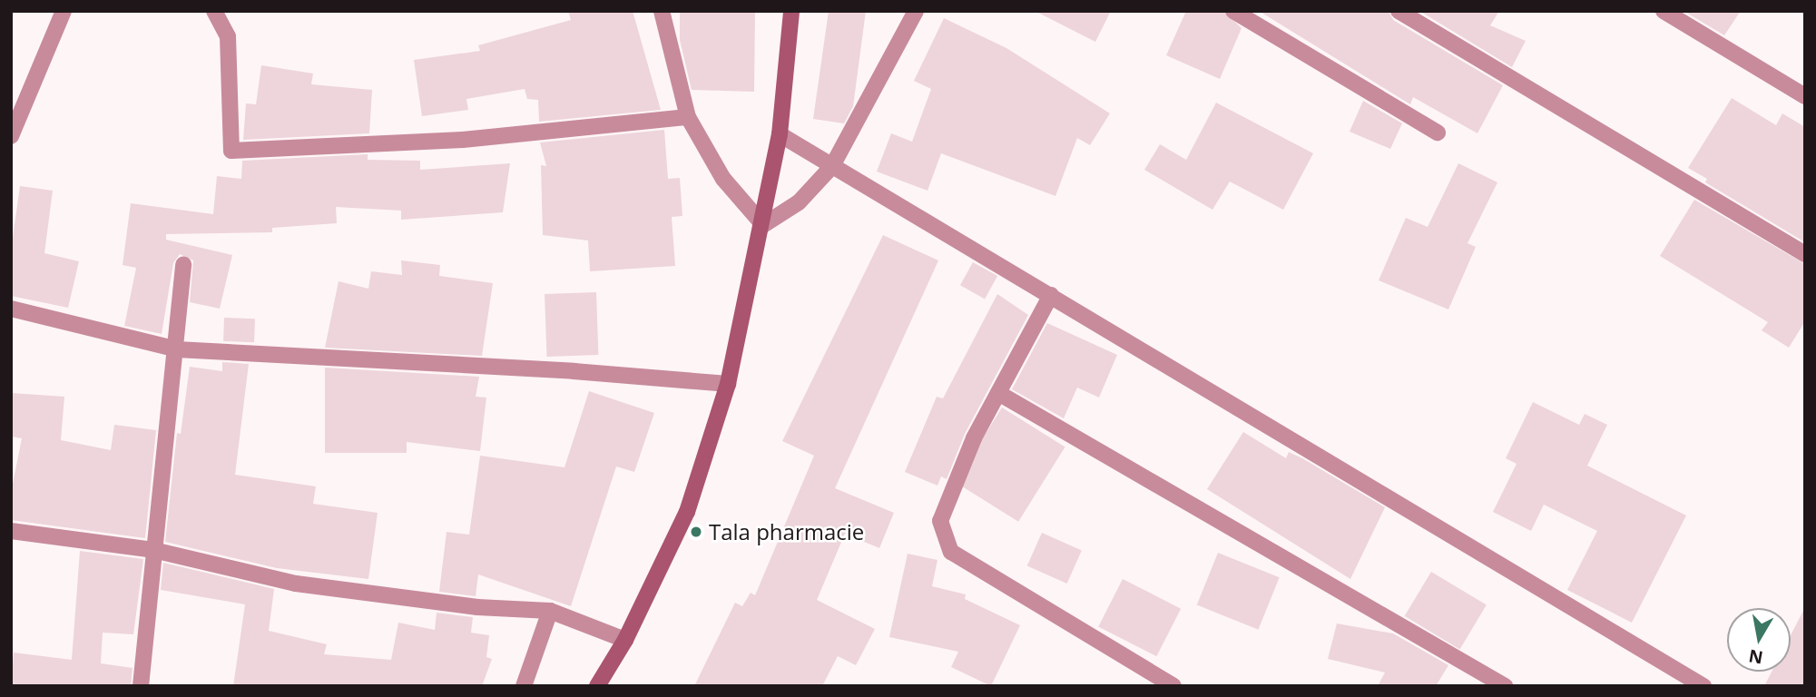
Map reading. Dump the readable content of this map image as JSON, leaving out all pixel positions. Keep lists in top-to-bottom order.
{
  "places": ["Tala pharmacie"],
  "north": "bottom"
}
